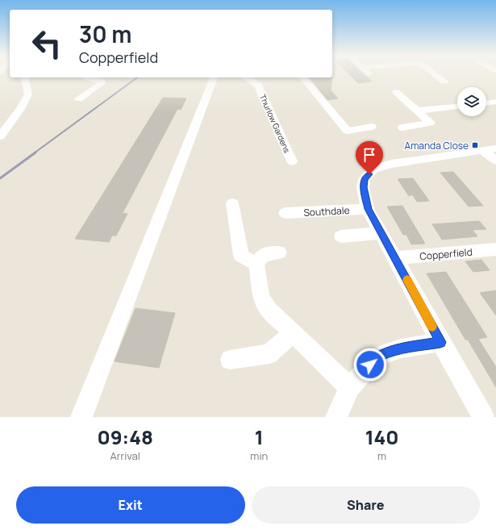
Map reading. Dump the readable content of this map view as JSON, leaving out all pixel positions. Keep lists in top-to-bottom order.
{
  "streets": {
    "street": ["Thurlow Gardens", "Southdale", "Copperfield"]
  },
  "places": {
    "transit": ["Amanda Close"]
  },
  "page": {
    "turn": ["30 m", "Copperfield"],
    "eta": [
      "09:48",
      "Arrival",
      "1",
      "min",
      "140",
      "m"
    ],
    "buttons": ["Exit", "Share"]
  }
}
